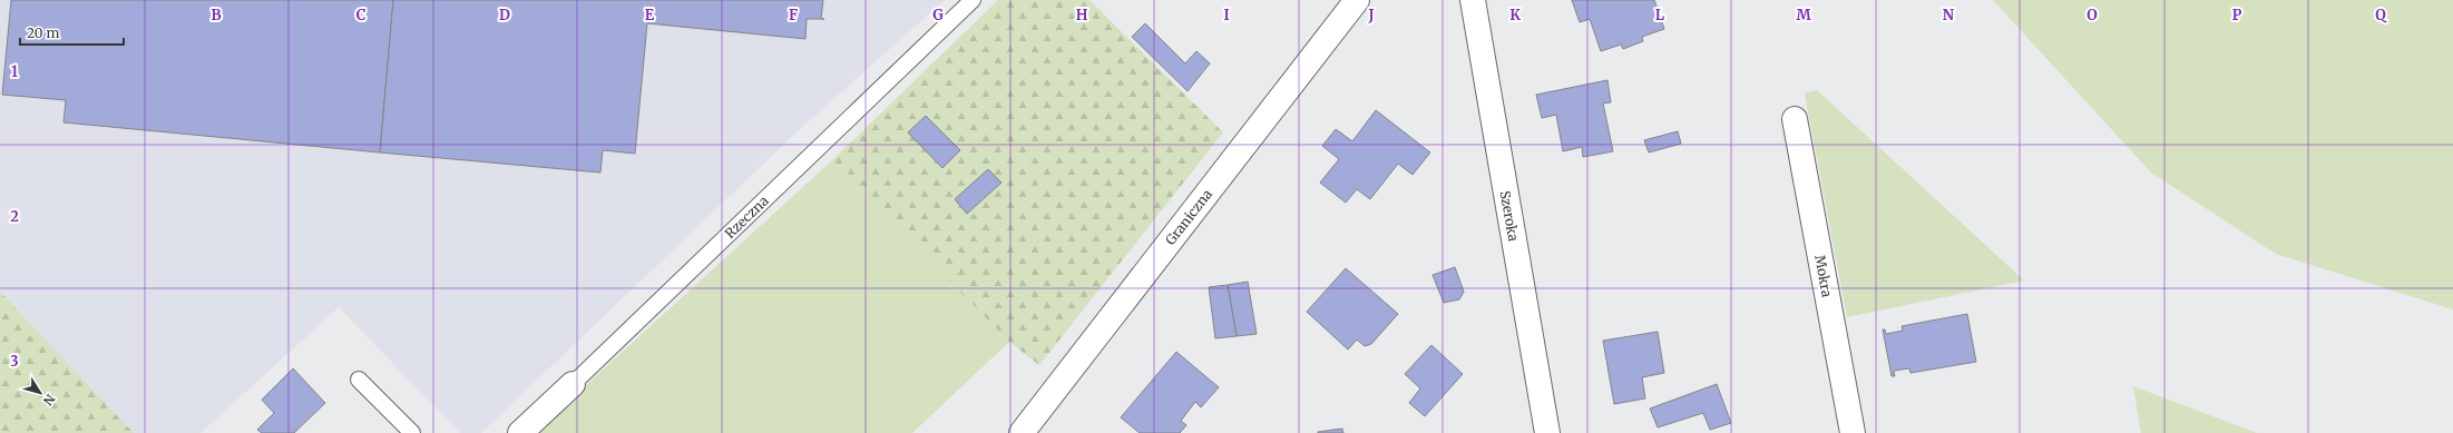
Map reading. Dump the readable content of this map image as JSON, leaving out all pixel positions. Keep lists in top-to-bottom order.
{
  "streets": {
    "street": [
      "Szeroka",
      "Rzeczna",
      "Graniczna",
      "Mokra"
    ]
  },
  "scale_bar": "20 m",
  "north": "bottom right",
  "grid": {
    "columns": [
      "B",
      "C",
      "D",
      "E",
      "F",
      "G",
      "H",
      "I",
      "J",
      "K",
      "L",
      "M",
      "N",
      "O",
      "P",
      "Q"
    ],
    "rows": ["1", "2", "3"]
  }
}
